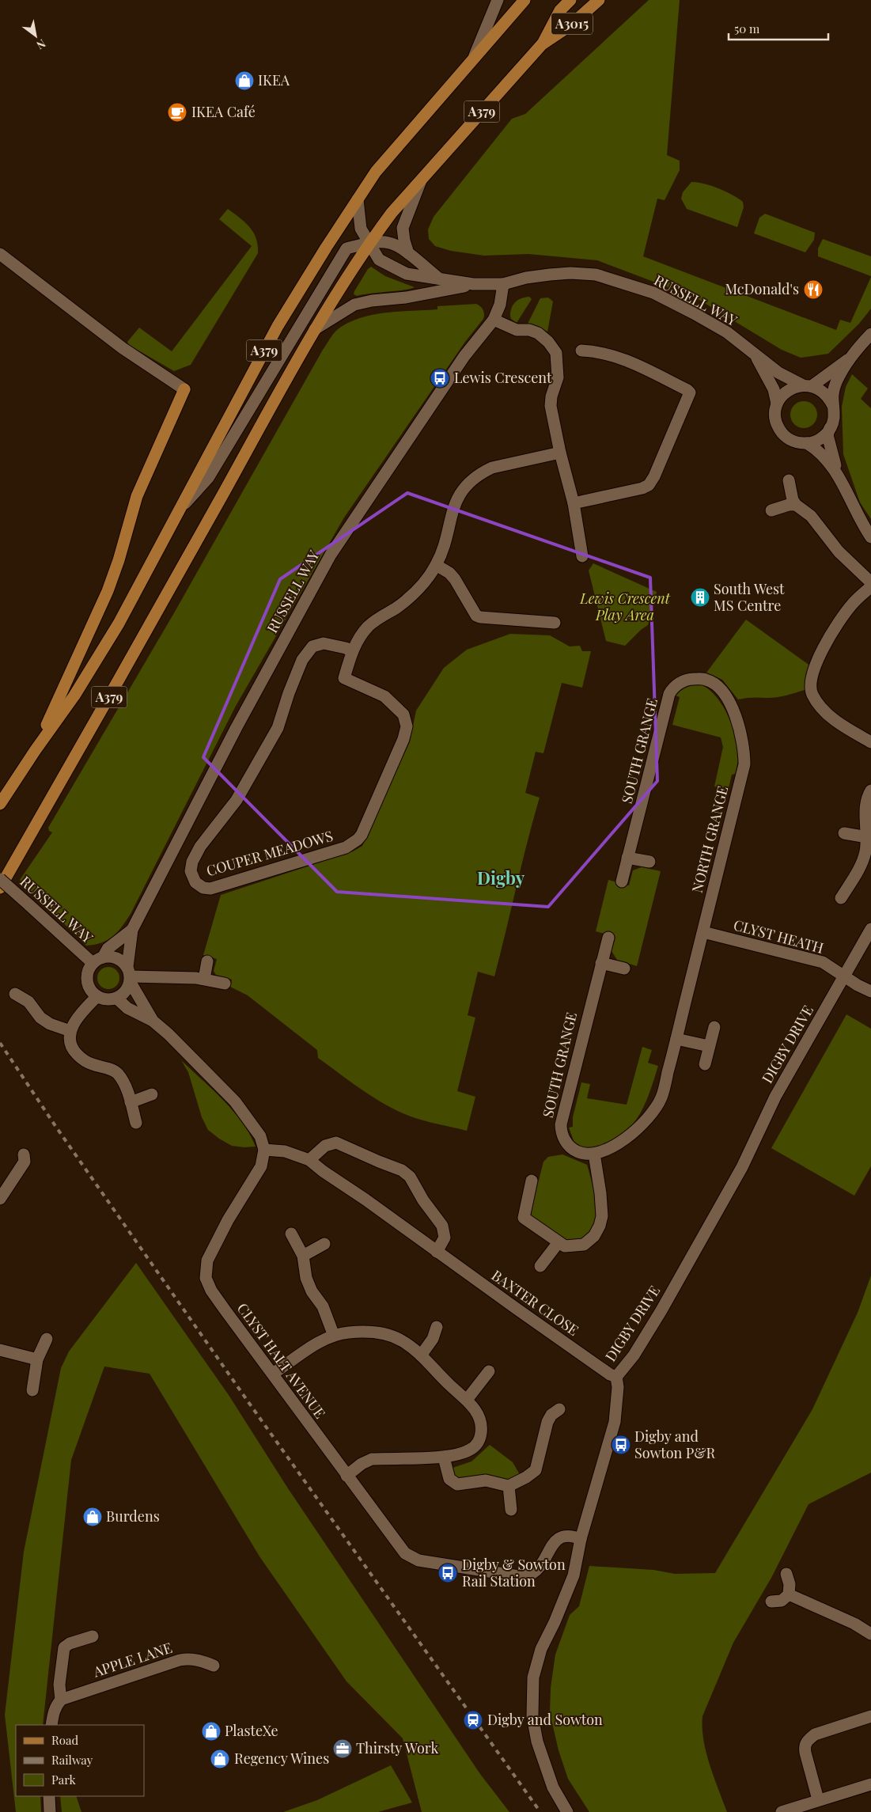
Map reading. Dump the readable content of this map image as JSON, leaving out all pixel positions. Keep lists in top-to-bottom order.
{
  "streets": {
    "main road": ["A3015", "A379"],
    "street": [
      "RUSSELL WAY",
      "SOUTH GRANGE",
      "NORTH GRANGE",
      "COUPER MEADOWS",
      "CLYST HEATH",
      "DIGBY DRIVE",
      "BAXTER CLOSE",
      "CLYST HALT AVENUE",
      "APPLE LANE"
    ]
  },
  "crossings": [
    ["A3015", "A379"],
    ["A379", "RUSSELL WAY"],
    ["SOUTH GRANGE", "NORTH GRANGE"],
    ["NORTH GRANGE", "CLYST HEATH"],
    ["CLYST HEATH", "DIGBY DRIVE"],
    ["DIGBY DRIVE", "BAXTER CLOSE"],
    ["DIGBY DRIVE", "CLYST HALT AVENUE"],
    ["BAXTER CLOSE", "CLYST HALT AVENUE"]
  ],
  "districts": ["Digby"],
  "parks": ["Lewis Crescent Play Area"],
  "places": {
    "shop": [
      "IKEA",
      "Burdens",
      "PlasteXe",
      "Regency Wines"
    ],
    "cafe": ["IKEA Café"],
    "restaurant": ["McDonald's"],
    "bus stop": ["Lewis Crescent", "Digby and Sowton P&R", "Digby & Sowton Rail Station"],
    "building": ["South West MS Centre"],
    "station": ["Digby and Sowton"],
    "office": ["Thirsty Work"]
  },
  "legend": ["Road", "Railway", "Park"],
  "scale_bar": "50 m",
  "north": "bottom right"
}
